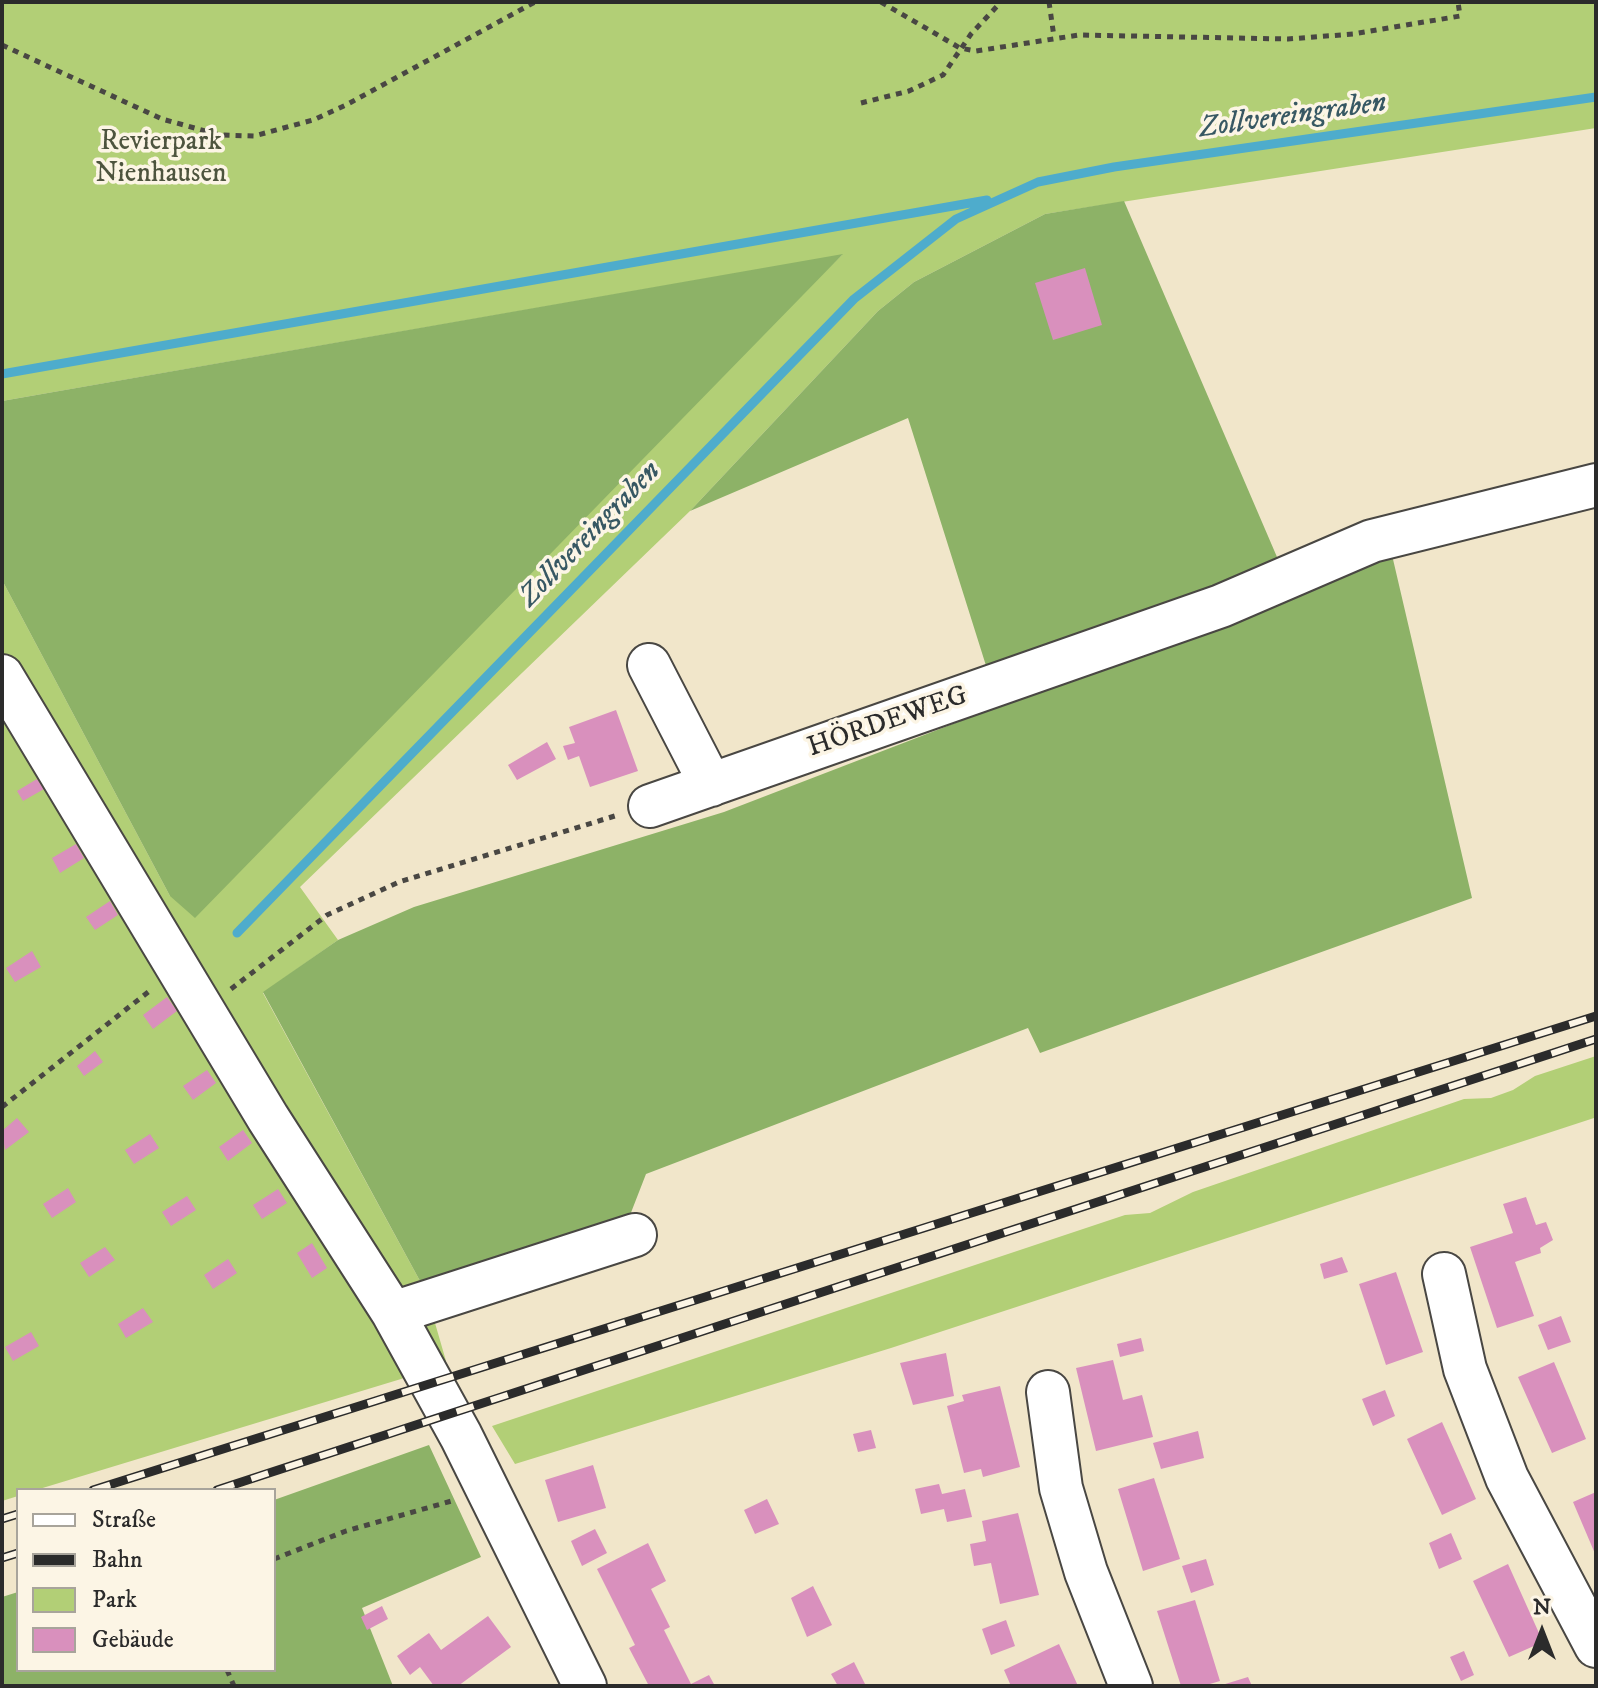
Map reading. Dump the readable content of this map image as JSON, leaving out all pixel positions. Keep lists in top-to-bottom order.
{
  "streets": {
    "street": ["HÖRDEWEG"]
  },
  "water": ["Zollvereingraben"],
  "parks": ["Revierpark Nienhausen"],
  "legend": [
    "Straße",
    "Bahn",
    "Park",
    "Gebäude"
  ],
  "north": "top"
}
